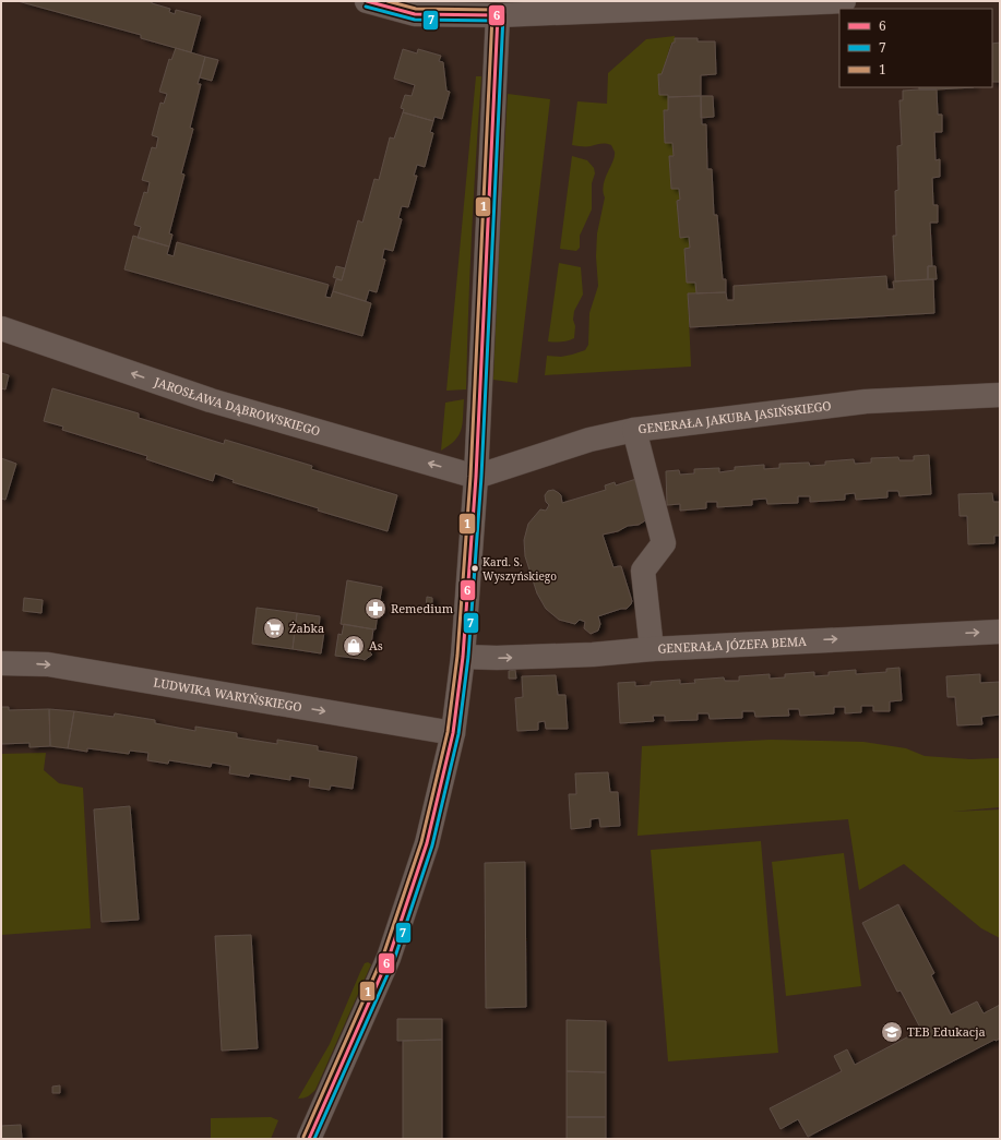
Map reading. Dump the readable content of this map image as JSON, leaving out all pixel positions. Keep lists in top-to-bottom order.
{
  "streets": {
    "street": [
      "JAROSŁAWA DĄBROWSKIEGO",
      "GENERAŁA JAKUBA JASIŃSKIEGO",
      "GENERAŁA JÓZEFA BEMA",
      "LUDWIKA WARYŃSKIEGO"
    ]
  },
  "crossings": [
    ["JAROSŁAWA DĄBROWSKIEGO", "GENERAŁA JAKUBA JASIŃSKIEGO"]
  ],
  "one_way": ["JAROSŁAWA DĄBROWSKIEGO", "GENERAŁA JÓZEFA BEMA", "LUDWIKA WARYŃSKIEGO"],
  "places": {
    "other": ["Kard. S. Wyszyńskiego"],
    "pharmacy": ["Remedium"],
    "supermarket": ["Żabka"],
    "shop": ["As"],
    "school or university": ["TEB Edukacja"]
  },
  "lines": ["transit line 6", "transit line 1", "transit line 7"],
  "legend": ["6", "7", "1"]
}
